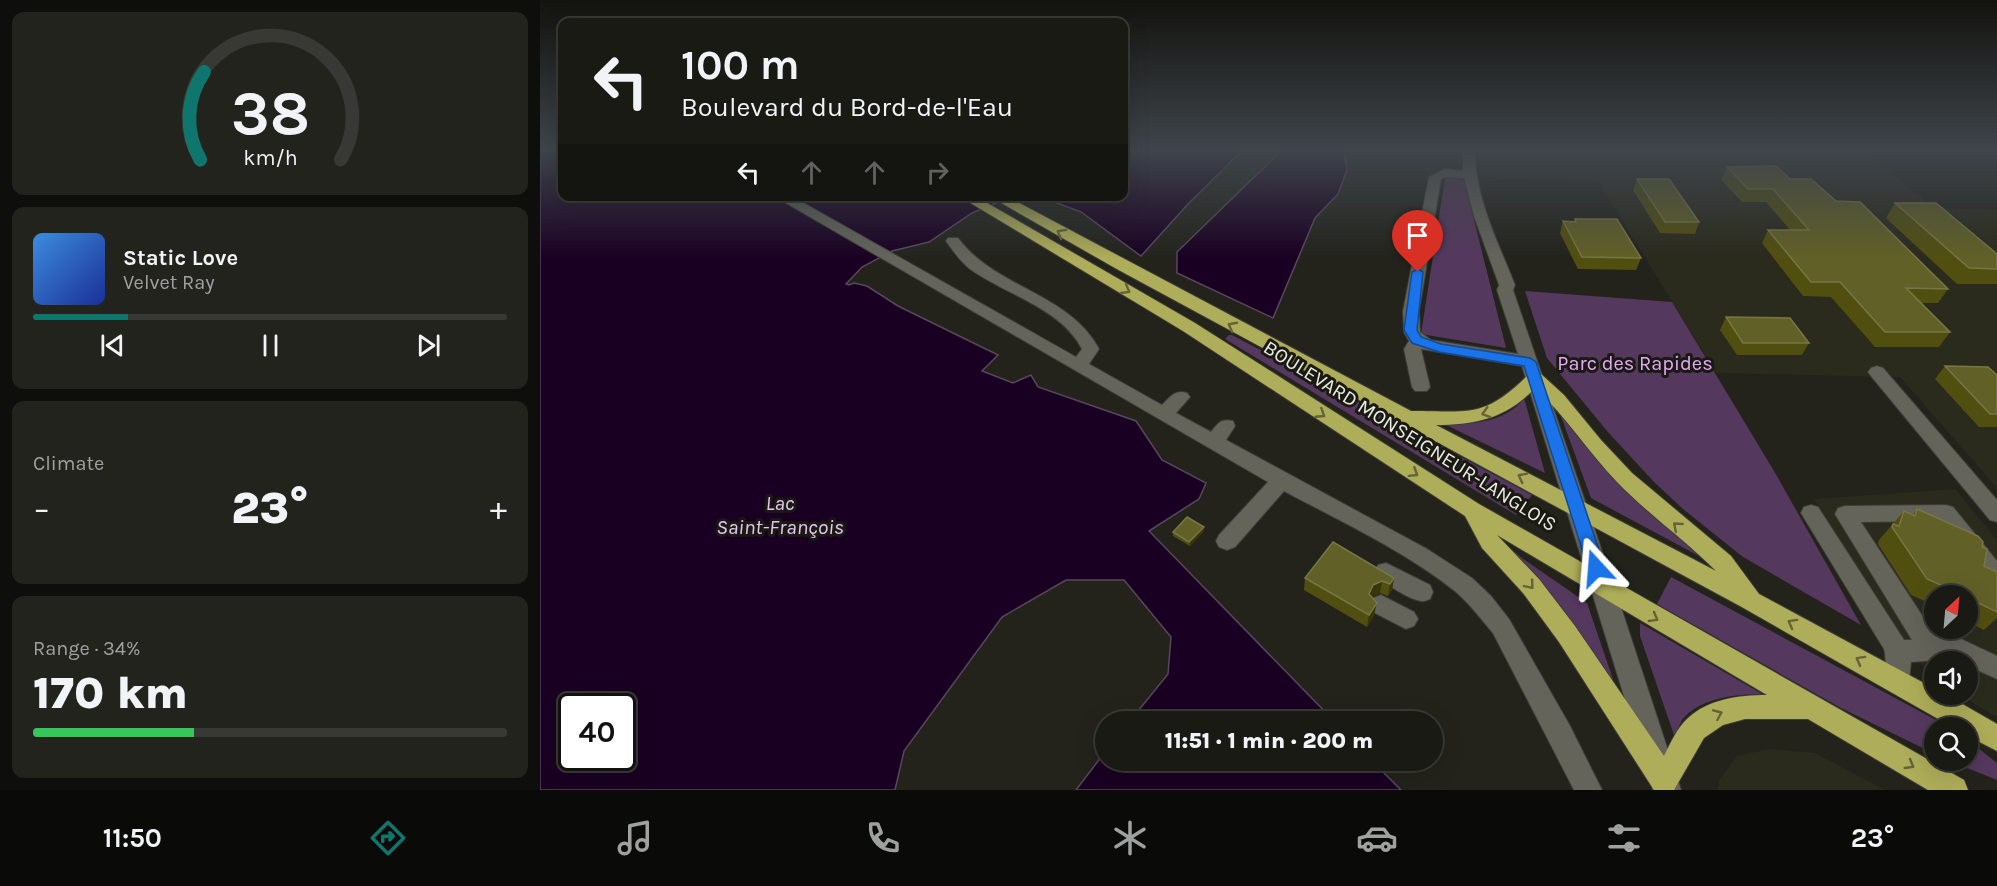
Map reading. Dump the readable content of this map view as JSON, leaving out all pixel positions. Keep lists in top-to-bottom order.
{
  "streets": {
    "highway": ["BOULEVARD MONSEIGNEUR-LANGLOIS"]
  },
  "water": ["Lac Saint-François"],
  "parks": ["Parc des Rapides"],
  "north": "top right",
  "page": {
    "turn": ["100 m", "Boulevard du Bord-de-l'Eau"],
    "song": ["Static Love", "Velvet Ray"],
    "tile": [
      "Climate",
      ["Range · 34%", "170 km"]
    ],
    "heat": ["−", "23°", "+"],
    "limit": "40",
    "trip": "11:51 · 1 min · 200 m",
    "tabs": ["11:50", "23°"],
    "gauge": ["38", "km/h"]
  }
}
